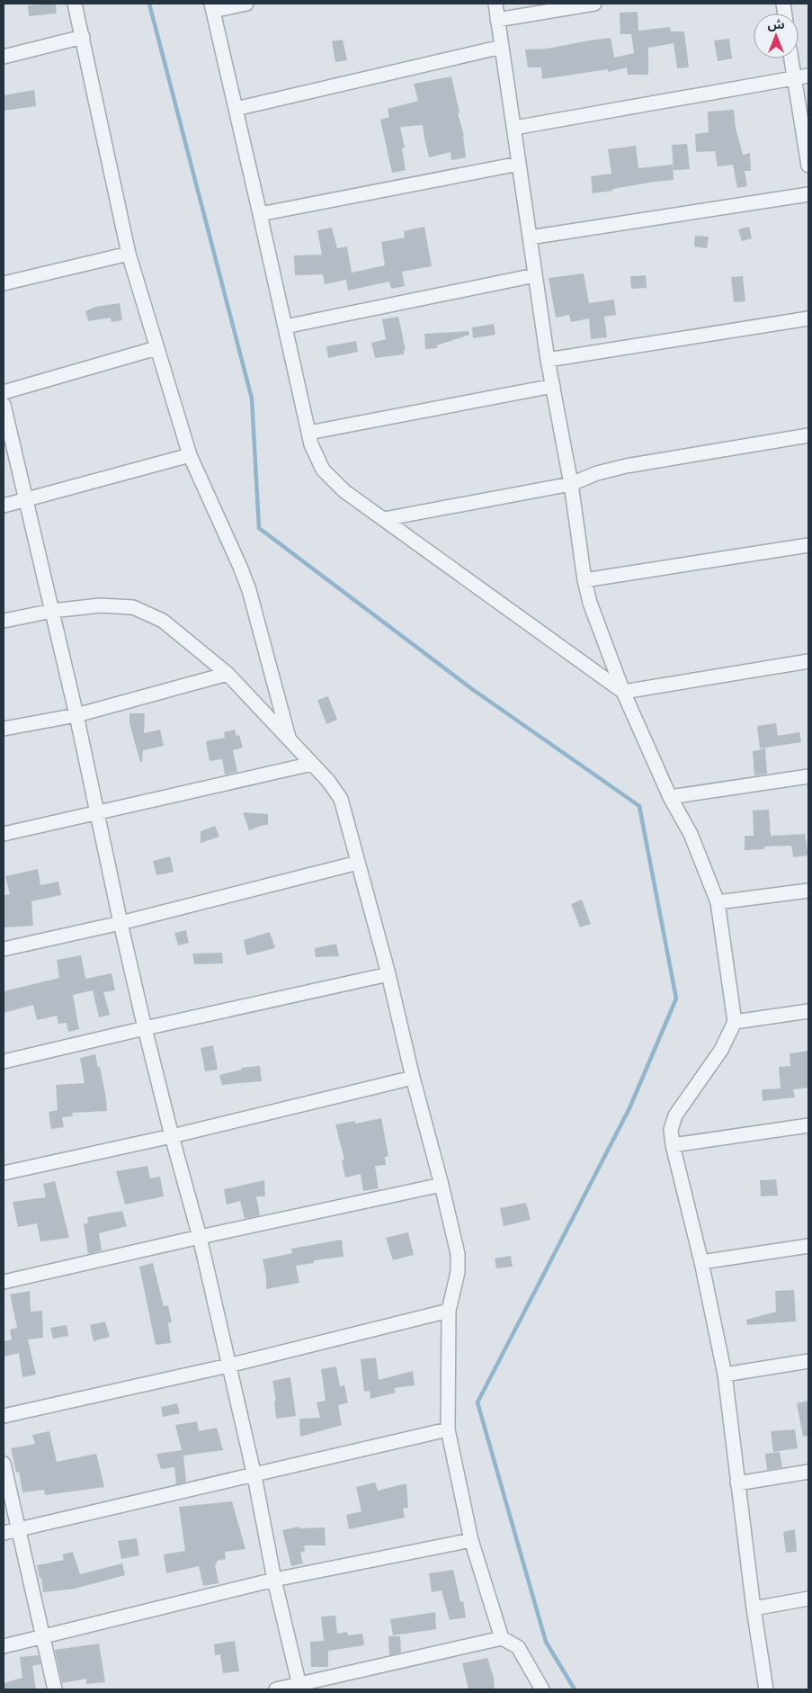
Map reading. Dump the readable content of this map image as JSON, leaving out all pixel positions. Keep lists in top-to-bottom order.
{
  "north": "top"
}
